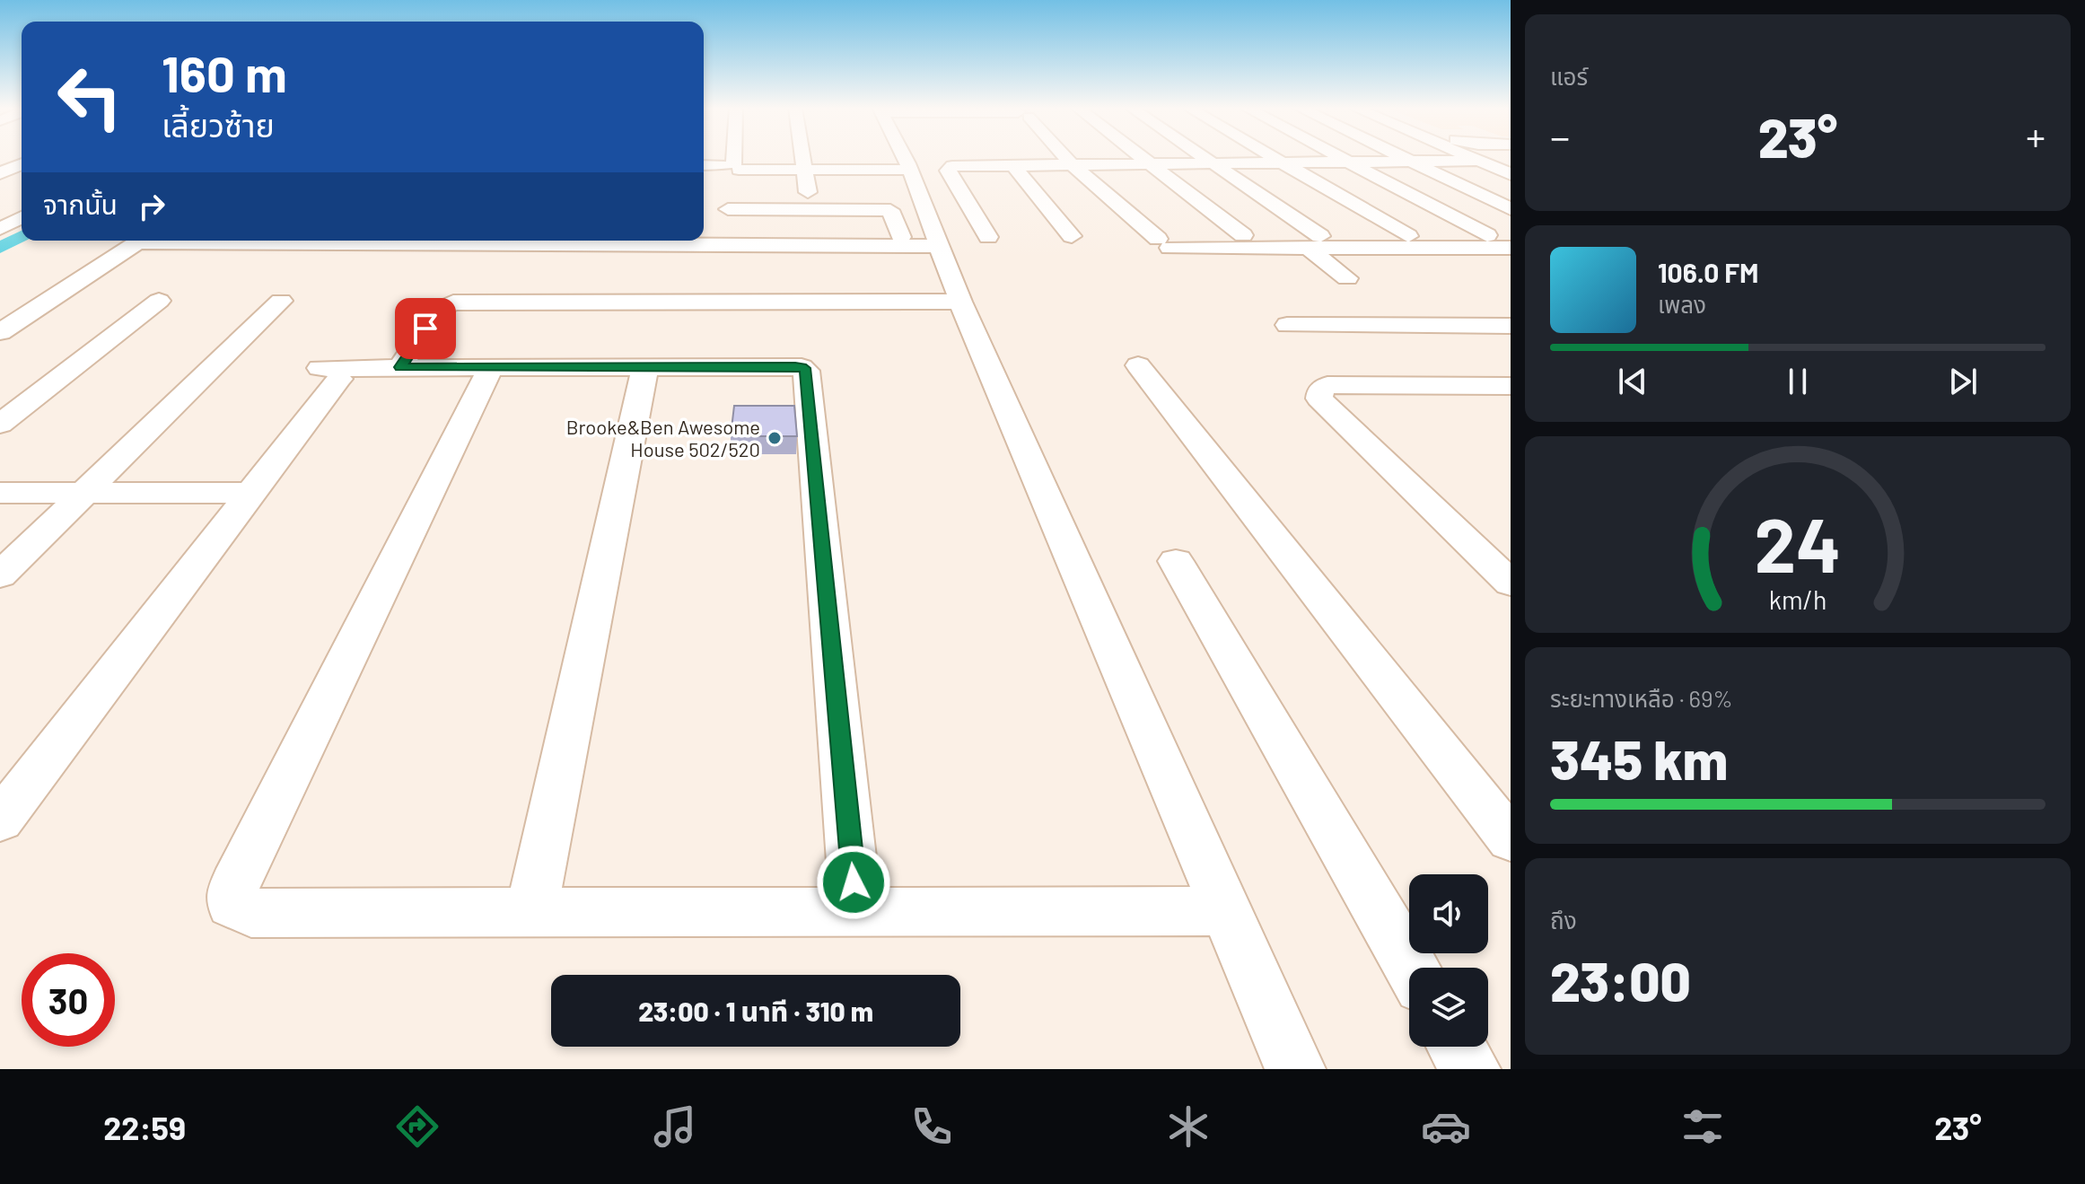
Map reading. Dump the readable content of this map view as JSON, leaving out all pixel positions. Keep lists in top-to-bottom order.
{
  "places": ["Brooke&Ben Awesome House 502/520"],
  "page": {
    "tile": [
      "แอร์",
      ["ระยะทางเหลือ · 69%", "345 km"],
      ["ถึง", "23:00"]
    ],
    "turn": ["160 m", "เลี้ยวซ้าย"],
    "heat": ["−", "23°", "+"],
    "then": "จากนั้น",
    "song": ["106.0 FM", "เพลง"],
    "limit": "30",
    "trip": "23:00 · 1 นาที · 310 m",
    "tabs": ["22:59", "23°"],
    "gauge": ["24", "km/h"]
  }
}
